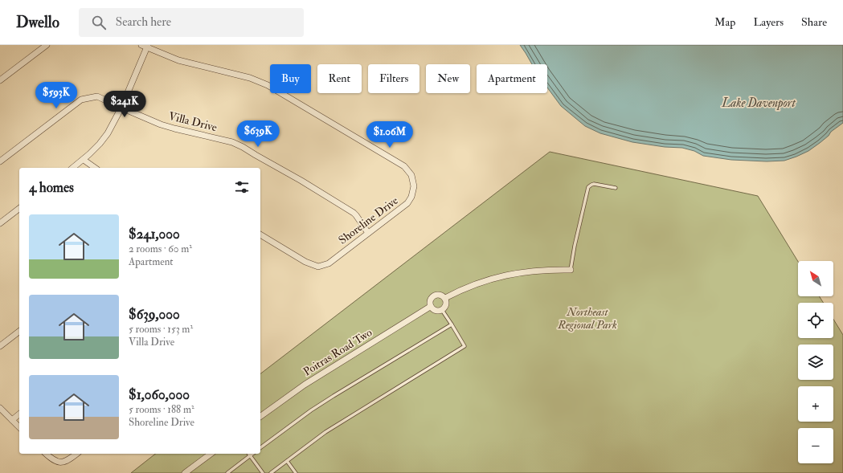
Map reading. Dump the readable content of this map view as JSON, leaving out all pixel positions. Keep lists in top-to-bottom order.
{
  "streets": {
    "street": ["Villa Drive", "Shoreline Drive", "Poitras Road Two"]
  },
  "crossings": [
    ["Villa Drive", "Shoreline Drive"]
  ],
  "water": ["Lake Davenport"],
  "parks": ["Northeast Regional Park"],
  "north": "top left",
  "page": {
    "header": "Dwello",
    "search": "Search here",
    "nav": ["Map", "Layers", "Share"],
    "chip": [
      "Buy",
      "Rent",
      "Filters",
      "New",
      "Apartment"
    ],
    "price": [
      "$593K",
      "$241K",
      "$639K",
      "$1.06M"
    ],
    "heading": "4 homes",
    "list": [
      {
        "name": "$241,000",
        "note": "2 rooms · 60 m² · Apartment"
      },
      {
        "name": "$639,000",
        "note": "5 rooms · 153 m² · Villa Drive"
      },
      {
        "name": "$1,060,000",
        "note": "5 rooms · 188 m² · Shoreline Drive"
      }
    ],
    "map_buttons": ["+", "−"]
  }
}
